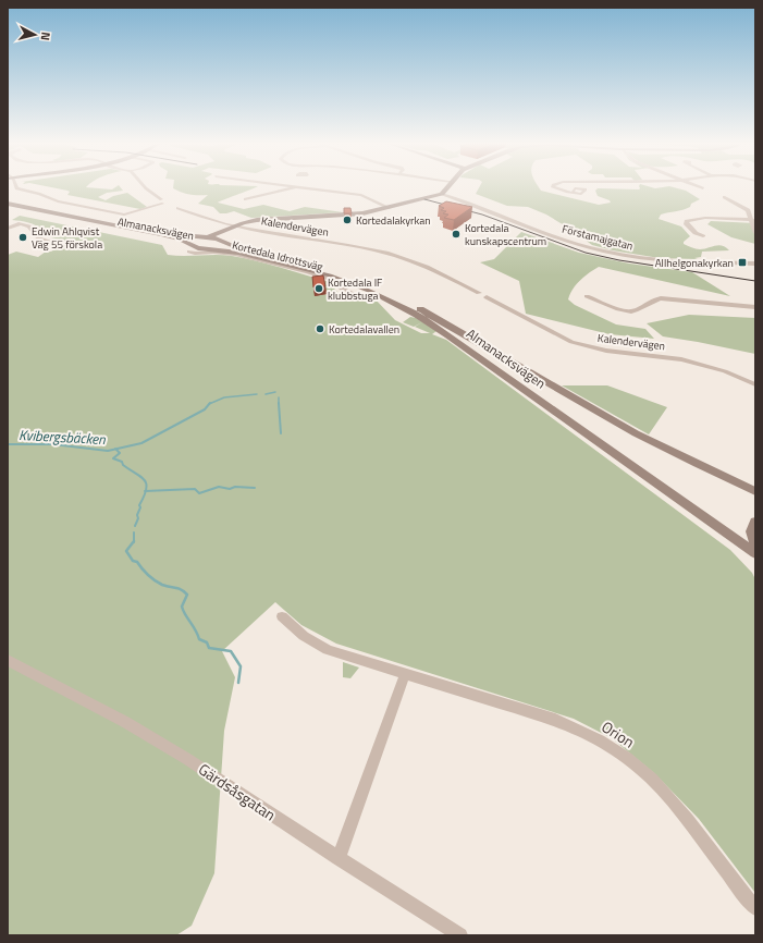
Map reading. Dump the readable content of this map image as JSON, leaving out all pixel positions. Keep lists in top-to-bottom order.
{
  "streets": {
    "main road": ["Almanacksvägen"],
    "street": [
      "Kalendervägen",
      "Förstamajgatan",
      "Kortedala Idrottsväg",
      "Orion",
      "Gärdsåsgatan"
    ]
  },
  "crossings": [
    ["Almanacksvägen", "Kortedala Idrottsväg"]
  ],
  "water": ["Kvibergsbäcken"],
  "places": {
    "other": [
      "Kortedalakyrkan",
      "Kortedala kunskapscentrum",
      "Edwin Ahlqvist Väg 55 förskola",
      "Kortedala IF klubbstuga",
      "Kortedalavallen"
    ],
    "transit": ["Allhelgonakyrkan"]
  },
  "north": "right"
}
